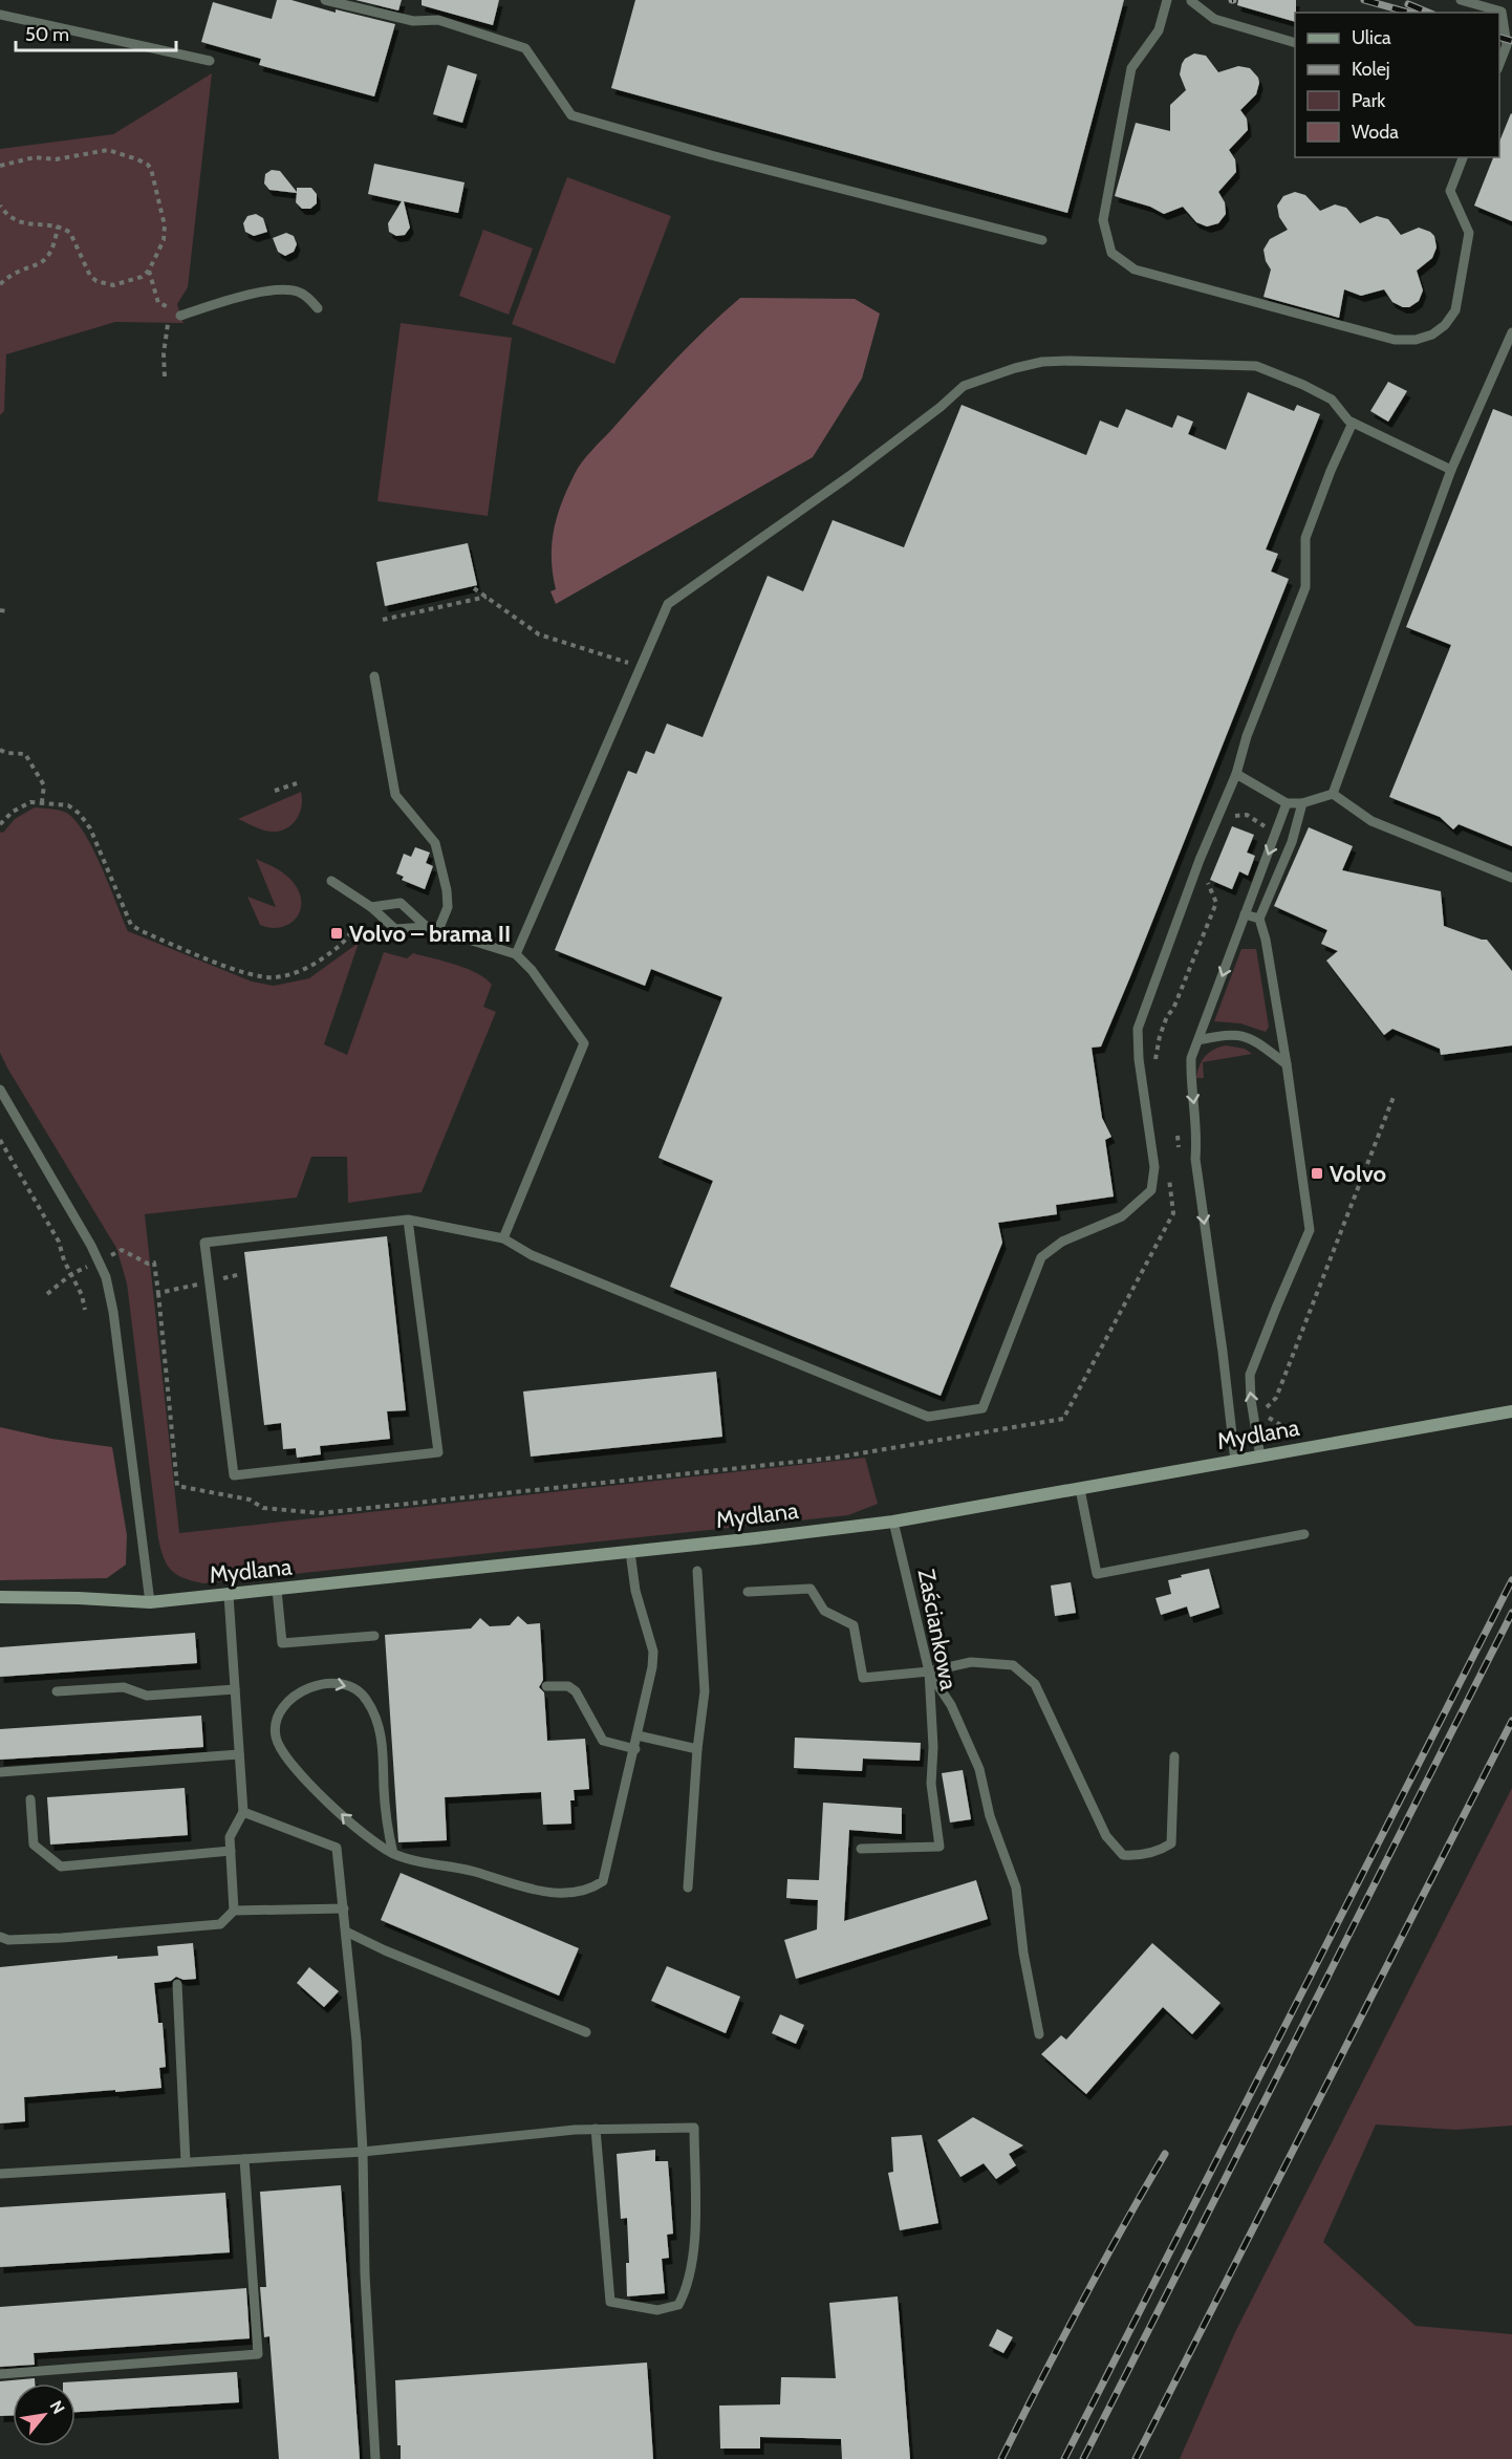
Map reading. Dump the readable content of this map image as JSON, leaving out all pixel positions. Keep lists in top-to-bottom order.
{
  "streets": {
    "street": ["Mydlana"],
    "lane": ["Zaściankowa"]
  },
  "crossings": [
    ["Mydlana", "Zaściankowa"]
  ],
  "places": {
    "transit": ["Volvo – brama II", "Volvo"]
  },
  "legend": [
    "Ulica",
    "Kolej",
    "Park",
    "Woda"
  ],
  "scale_bar": "50 m",
  "north": "top right"
}
